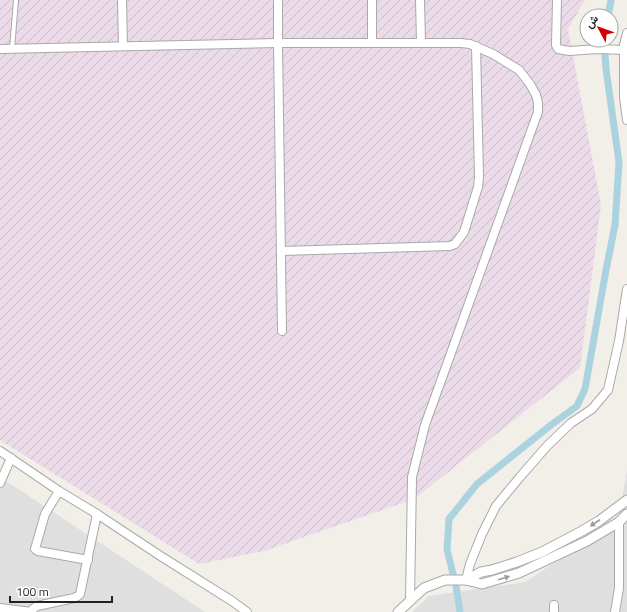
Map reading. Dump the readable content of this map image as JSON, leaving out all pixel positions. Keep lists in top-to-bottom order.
{
  "scale_bar": "100 m",
  "north": "top left"
}
